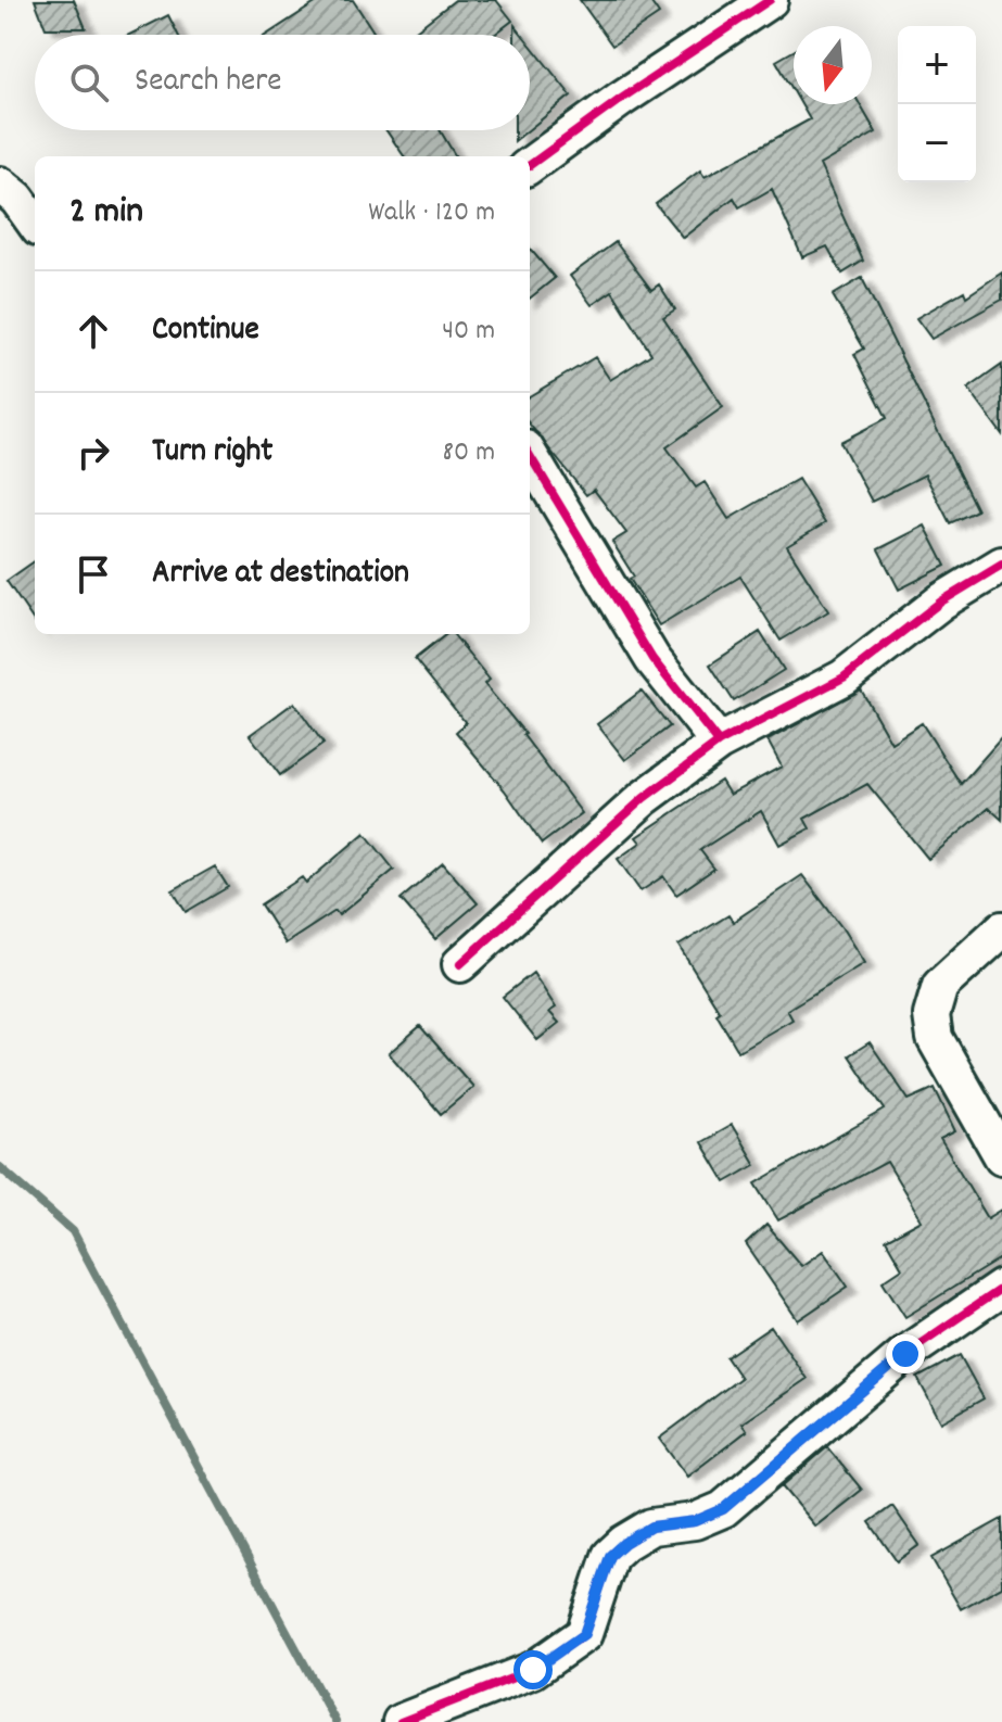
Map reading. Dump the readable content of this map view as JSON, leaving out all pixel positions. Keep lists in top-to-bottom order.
{
  "north": "bottom",
  "page": {
    "map_buttons": ["+", "−"],
    "search": "Search here",
    "heading": ["2 min", "Walk · 120 m"],
    "list": [
      ["Continue", "40 m"],
      ["Turn right", "80 m"],
      "Arrive at destination"
    ]
  }
}
